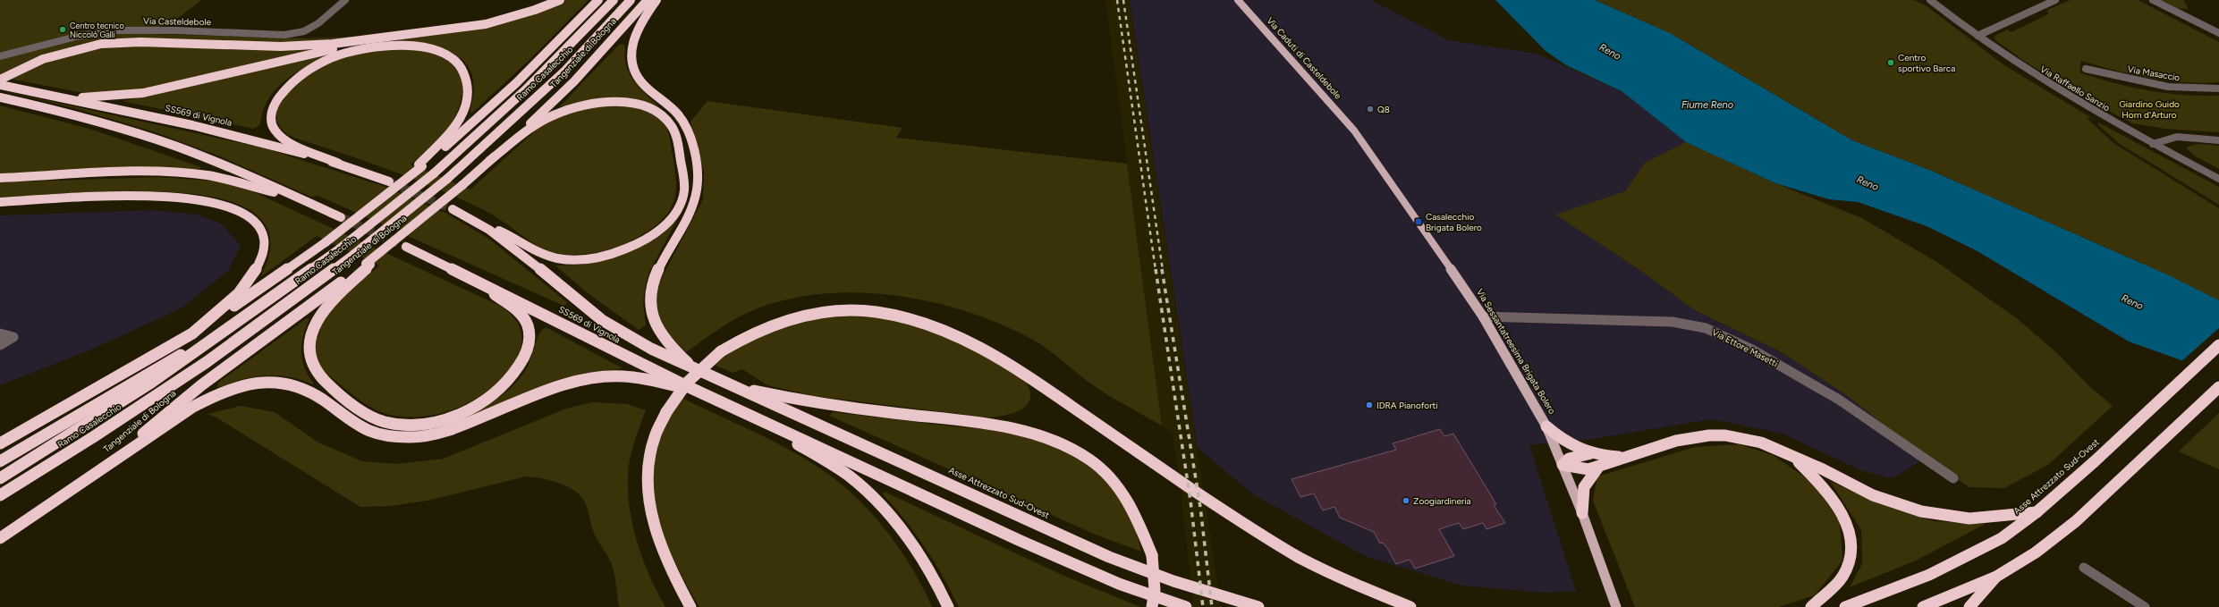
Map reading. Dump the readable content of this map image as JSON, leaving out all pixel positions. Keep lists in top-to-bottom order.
{
  "streets": {
    "highway": [
      "Tangenziale di Bologna",
      "Ramo Casalecchio",
      "SS569 di Vignola",
      "Asse Attrezzato Sud-Ovest"
    ],
    "main road": ["Via Caduti di Casteldebole", "Via Sessantatreesima Brigata Bolero"],
    "street": [
      "Via Casteldebole",
      "Via Masaccio",
      "Via Raffaello Sanzio",
      "Via Ettore Masetti"
    ]
  },
  "crossings": [
    ["Via Caduti di Casteldebole", "Via Sessantatreesima Brigata Bolero"],
    ["SS569 di Vignola", "Asse Attrezzato Sud-Ovest"],
    ["Via Ettore Masetti", "Via Sessantatreesima Brigata Bolero"]
  ],
  "water": ["Reno", "Fiume Reno"],
  "parks": ["Giardino Guido Horn d'Arturo"],
  "places": {
    "other": [
      "Centro tecnico Niccolò Galli",
      "Centro sportivo Barca",
      "Q8",
      "IDRA Pianoforti",
      "Zoogiardineria"
    ],
    "transit": ["Casalecchio Brigata Bolero"]
  }
}
